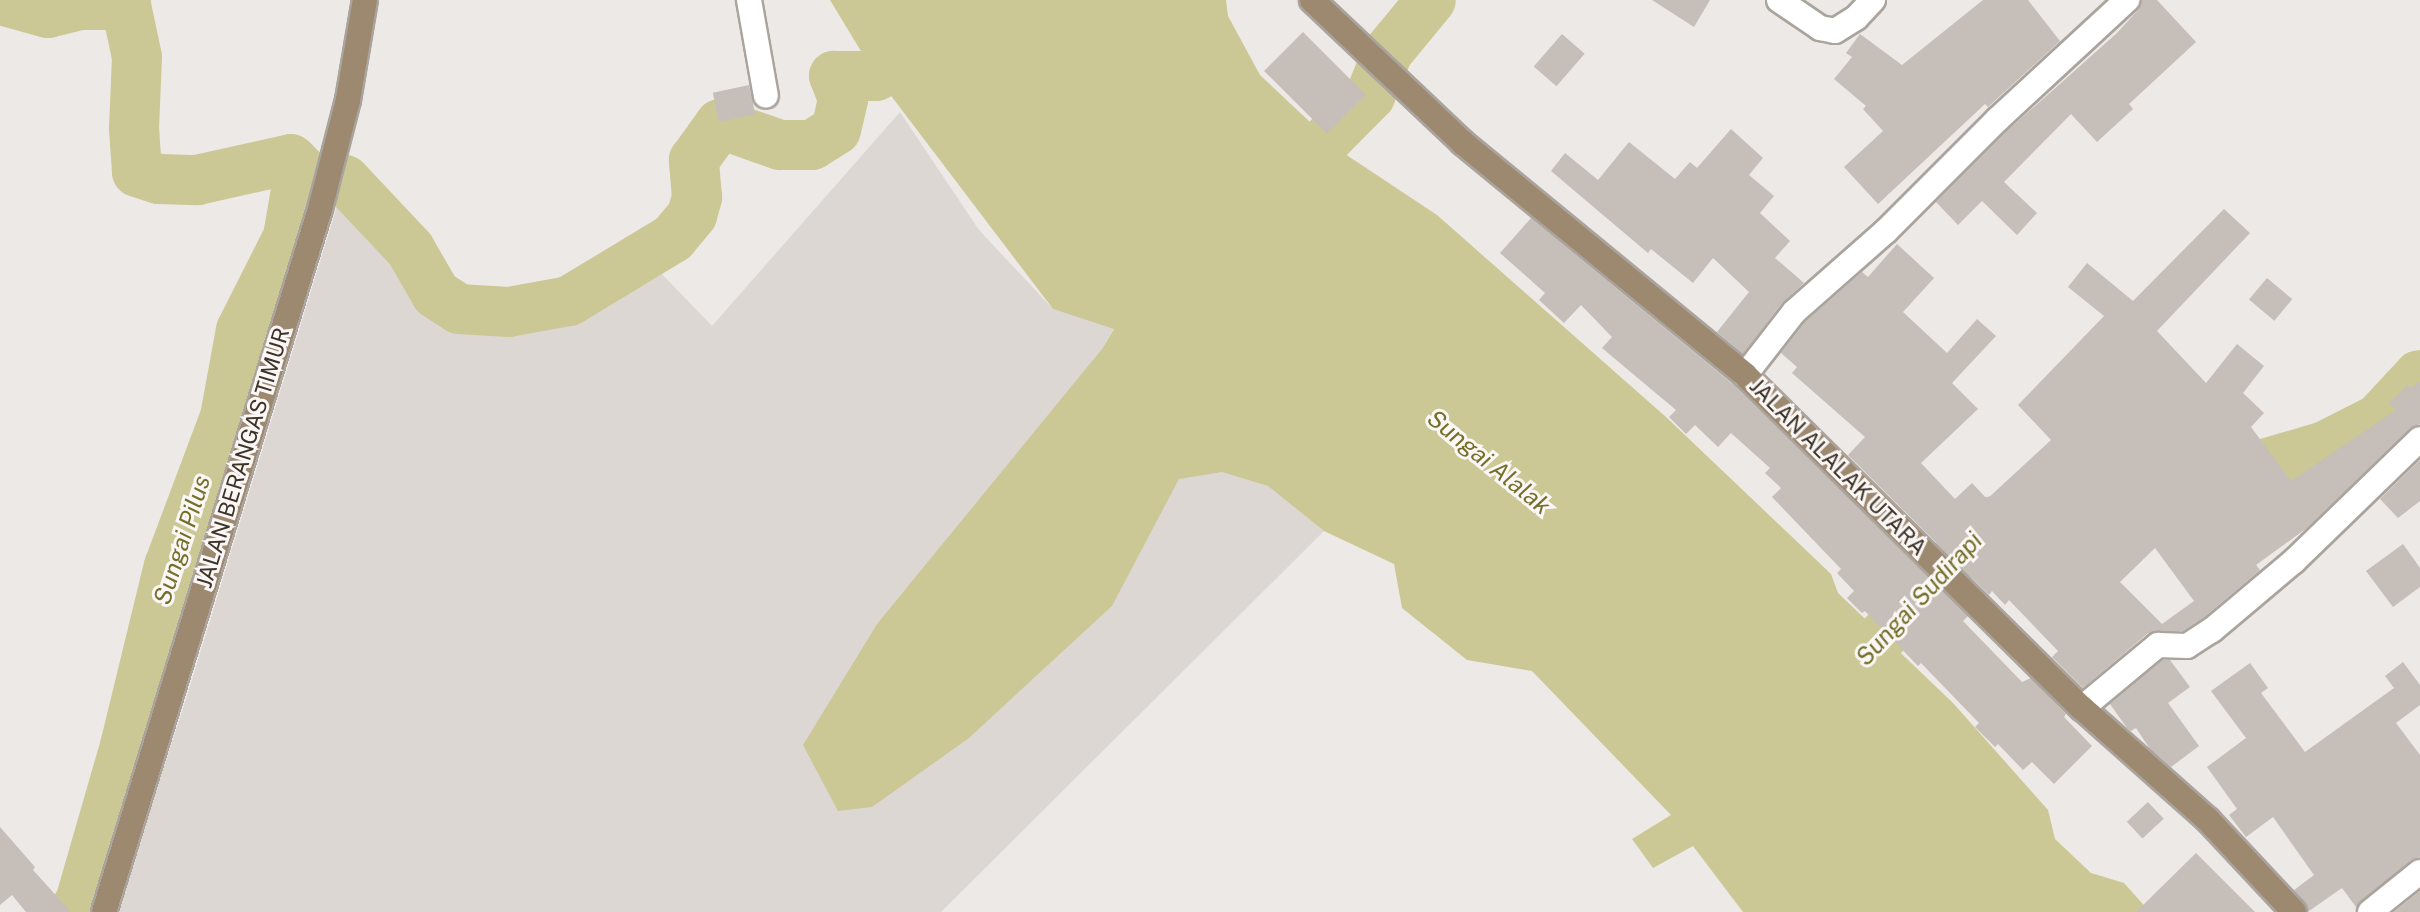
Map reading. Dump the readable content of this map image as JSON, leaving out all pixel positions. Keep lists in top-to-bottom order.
{
  "streets": {
    "main road": ["JALAN BERANGAS TIMUR", "JALAN ALALAK UTARA"]
  },
  "water": ["Sungai Alalak", "Sungai Pilus", "Sungai Sudirapi"]
}
